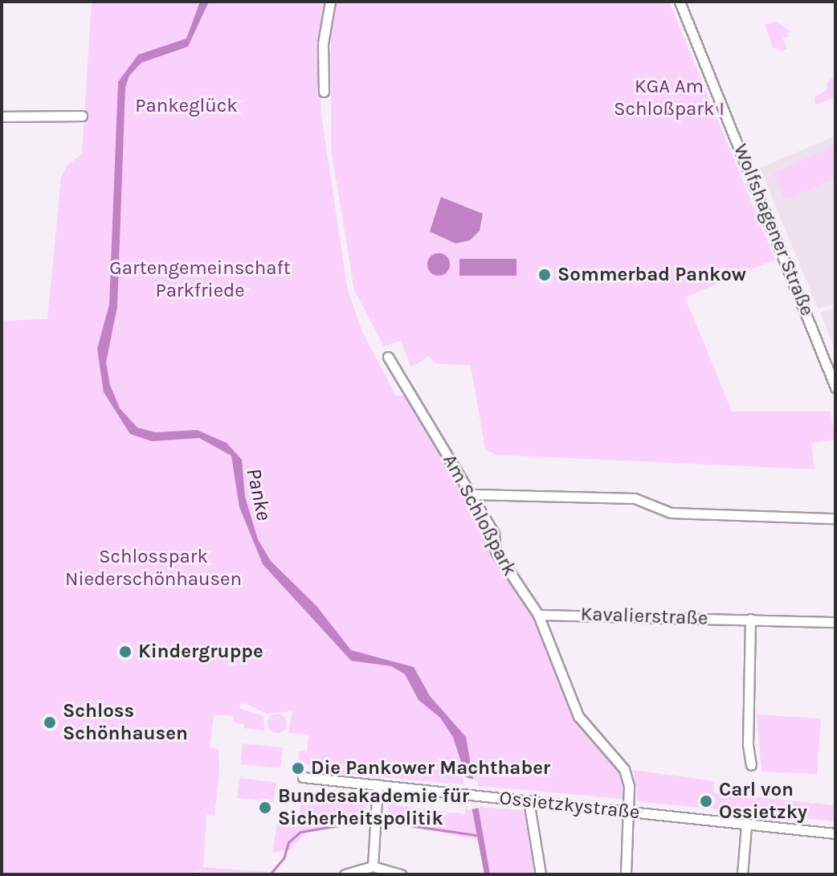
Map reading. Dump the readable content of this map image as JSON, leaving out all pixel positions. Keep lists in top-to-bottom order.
{
  "streets": {
    "street": [
      "Wolfshagener Straße",
      "Am Schloßpark",
      "Kavalierstraße",
      "Ossietzkystraße"
    ]
  },
  "crossings": [
    ["Am Schloßpark", "Kavalierstraße"],
    ["Am Schloßpark", "Ossietzkystraße"]
  ],
  "water": ["Panke"],
  "parks": [
    "KGA Am Schloßpark I",
    "Pankeglück",
    "Gartengemeinschaft Parkfriede",
    "Schlosspark Niederschönhausen"
  ],
  "places": [
    "Sommerbad Pankow",
    "Kindergruppe",
    "Schloss Schönhausen",
    "Die Pankower Machthaber",
    "Carl von Ossietzky",
    "Bundesakademie für Sicherheitspolitik"
  ]
}
